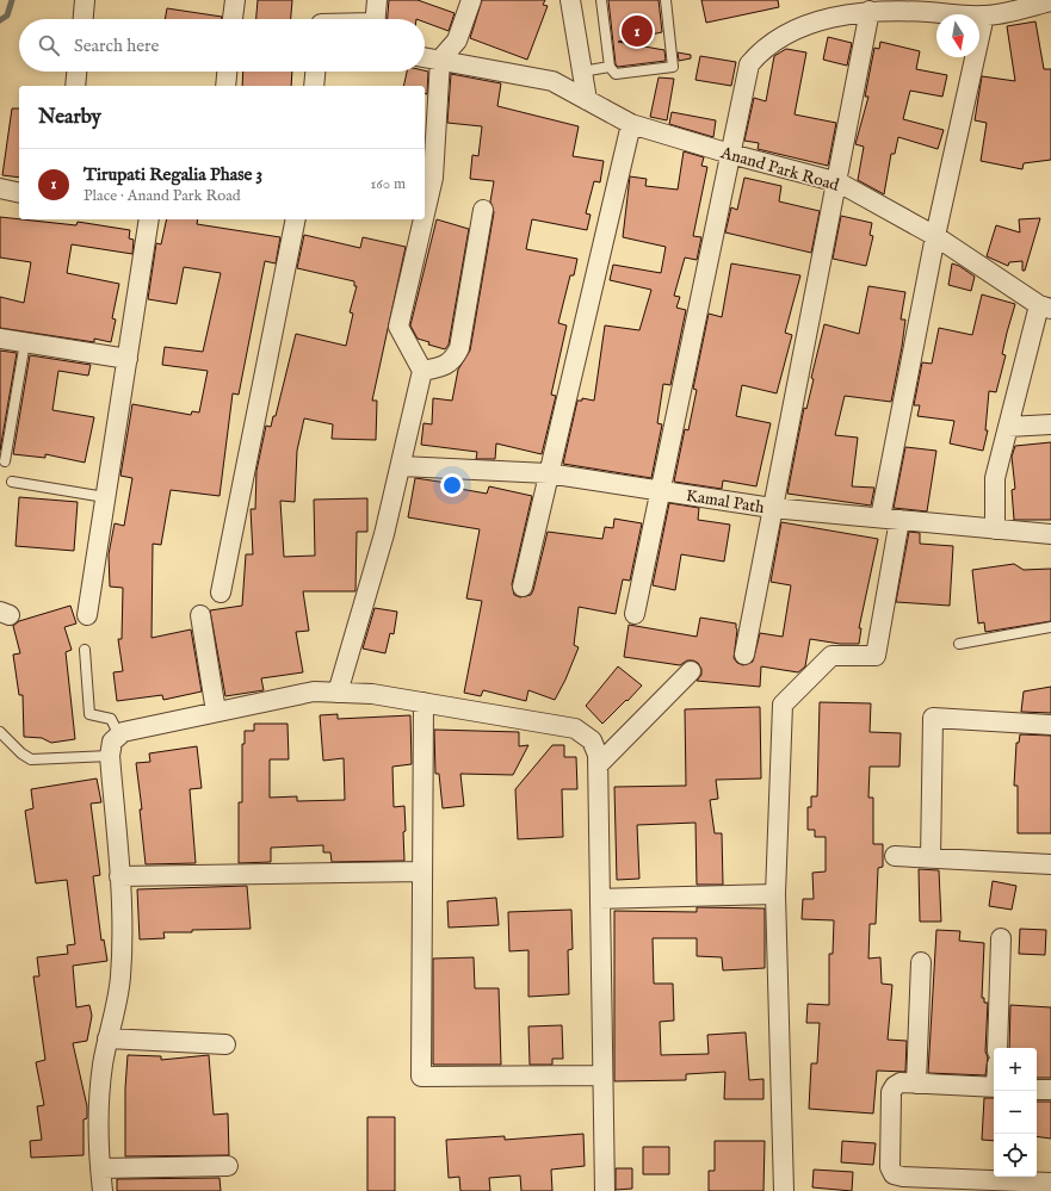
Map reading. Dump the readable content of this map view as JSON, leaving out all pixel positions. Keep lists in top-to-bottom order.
{
  "streets": {
    "street": ["Anand Park Road", "Kamal Path"]
  },
  "north": "bottom",
  "page": {
    "pins": "1",
    "search": "Search here",
    "heading": "Nearby",
    "list": [
      {
        "mark": "1",
        "name": "Tirupati Regalia Phase 3",
        "note": "Place · Anand Park Road",
        "value": "160 m"
      }
    ],
    "map_buttons": ["+", "−"]
  }
}
